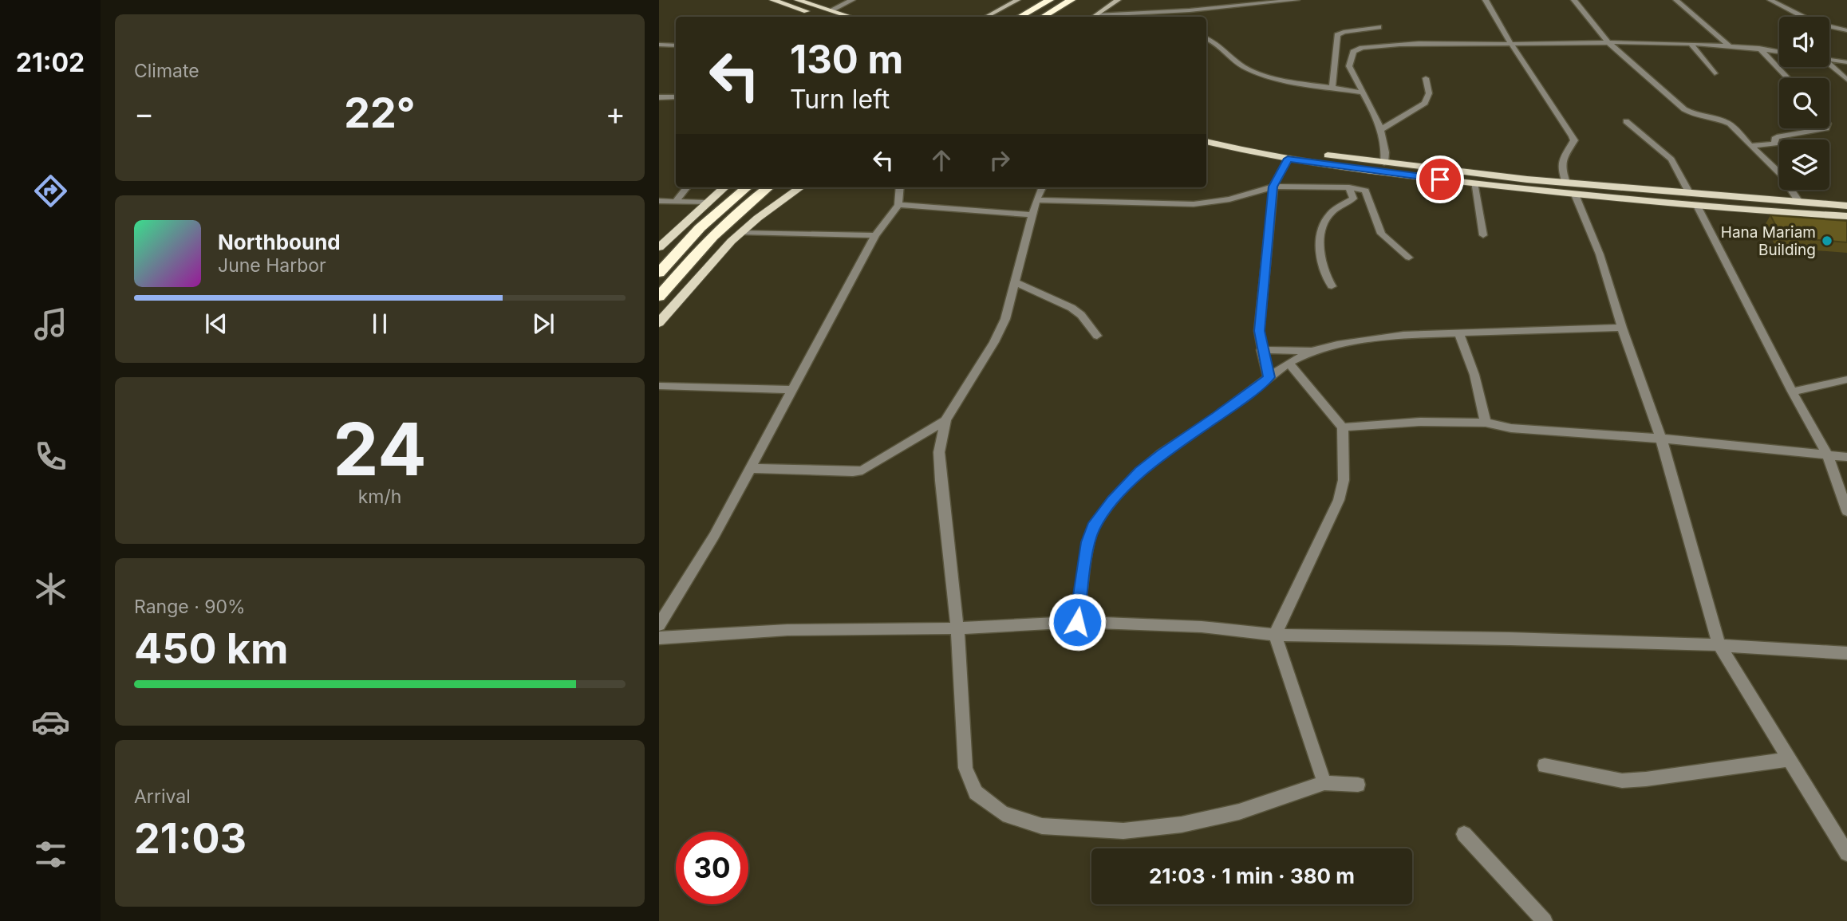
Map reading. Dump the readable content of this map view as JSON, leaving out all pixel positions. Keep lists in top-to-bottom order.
{
  "places": ["Hana Mariam Building"],
  "page": {
    "tabs": "21:02",
    "tile": [
      "Climate",
      ["24", "km/h"],
      ["Range · 90%", "450 km"],
      ["Arrival", "21:03"]
    ],
    "turn": ["130 m", "Turn left"],
    "heat": ["−", "22°", "+"],
    "song": ["Northbound", "June Harbor"],
    "limit": "30",
    "trip": "21:03 · 1 min · 380 m"
  }
}
